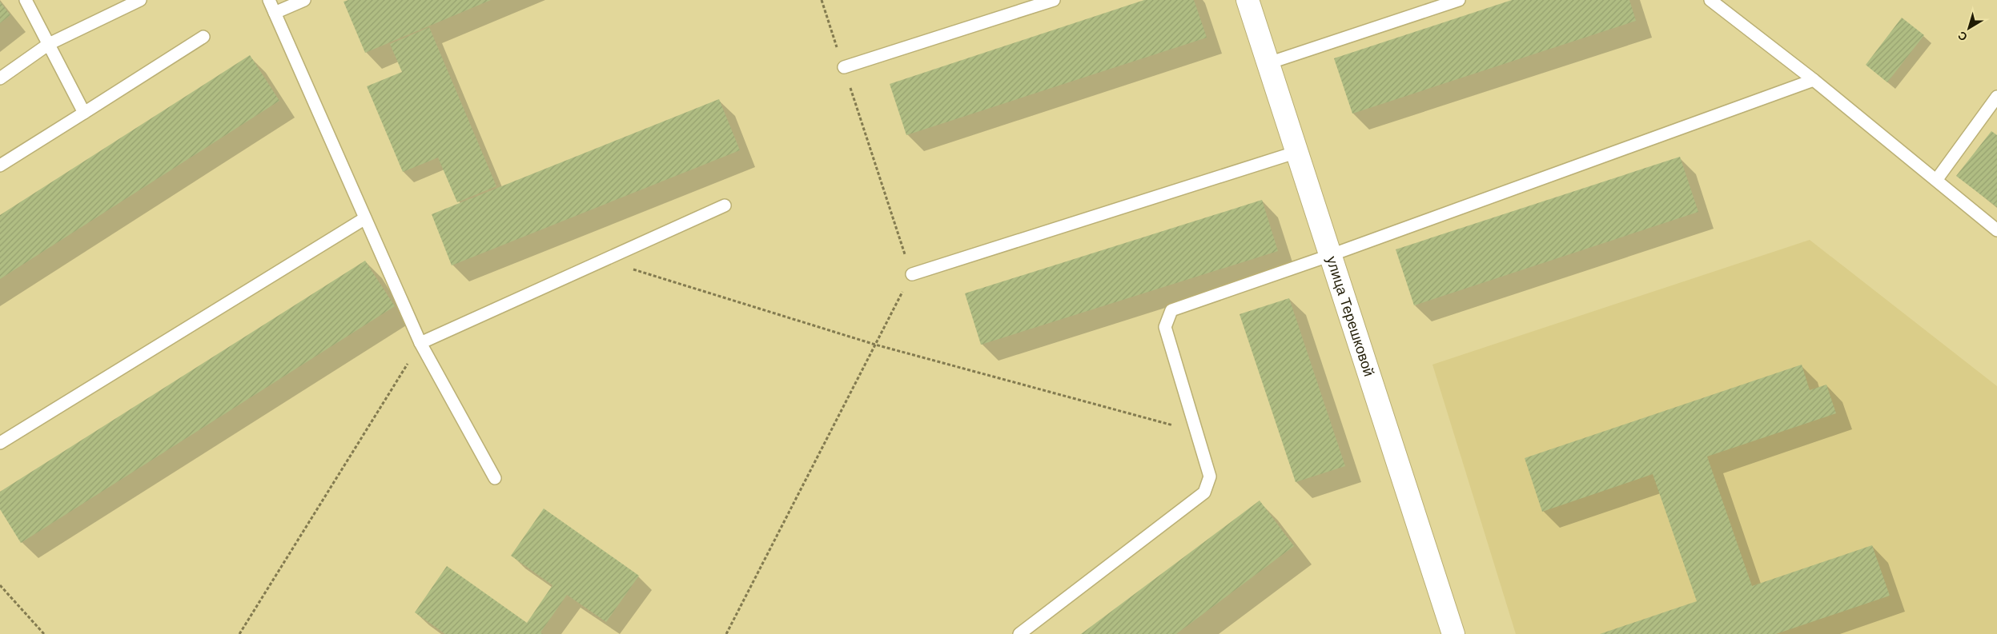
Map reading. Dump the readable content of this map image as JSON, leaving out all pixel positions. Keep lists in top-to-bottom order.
{
  "streets": {
    "street": ["улица Терешковой"]
  },
  "north": "bottom left"
}
